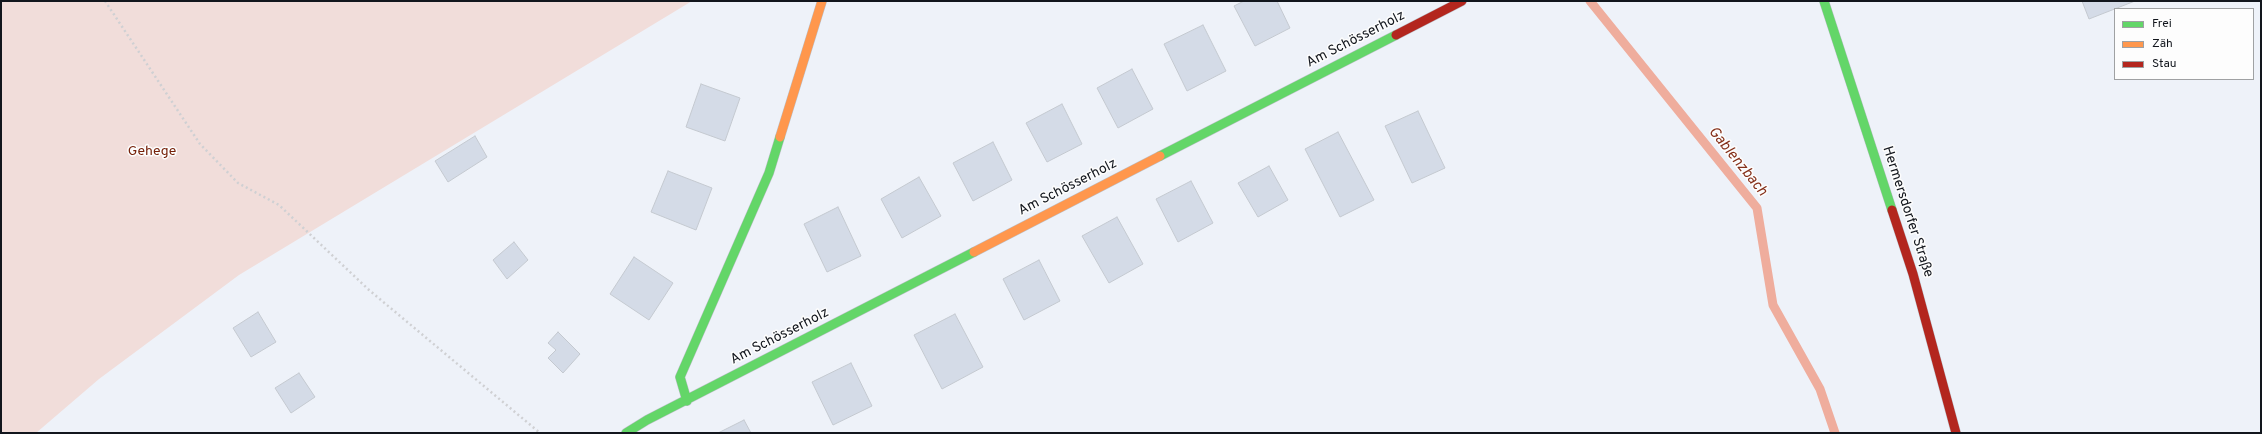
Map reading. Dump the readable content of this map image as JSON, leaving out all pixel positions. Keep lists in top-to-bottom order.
{
  "streets": {
    "street": ["Am Schösserholz", "Hermersdorfer Straße"]
  },
  "water": ["Gablenzbach"],
  "parks": ["Gehege"],
  "legend": ["Frei", "Zäh", "Stau"]
}
